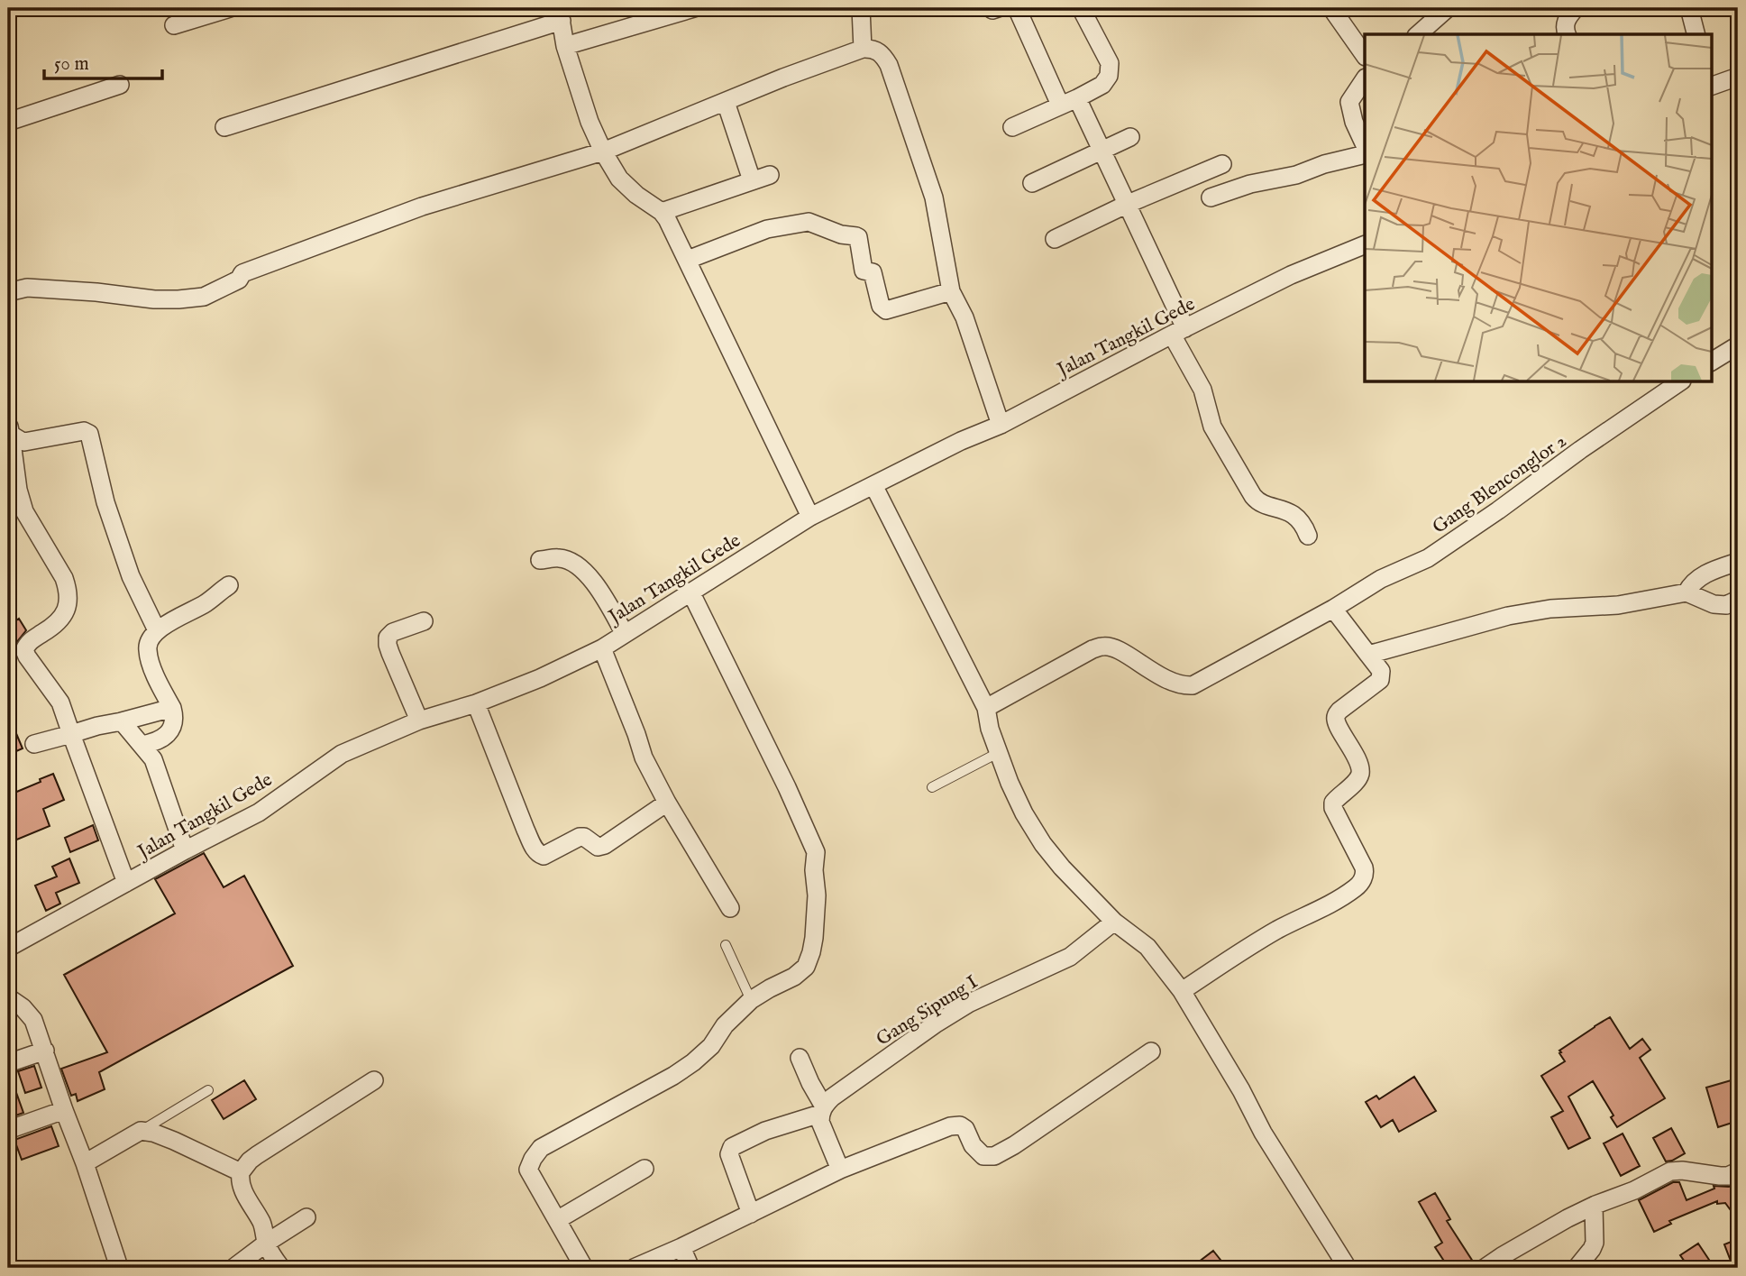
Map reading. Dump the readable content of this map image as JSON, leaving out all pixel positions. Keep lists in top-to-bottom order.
{
  "streets": {
    "street": ["Jalan Tangkil Gede", "Gang Blenconglor 2", "Gang Sipung I"]
  },
  "scale_bar": "50 m"
}
